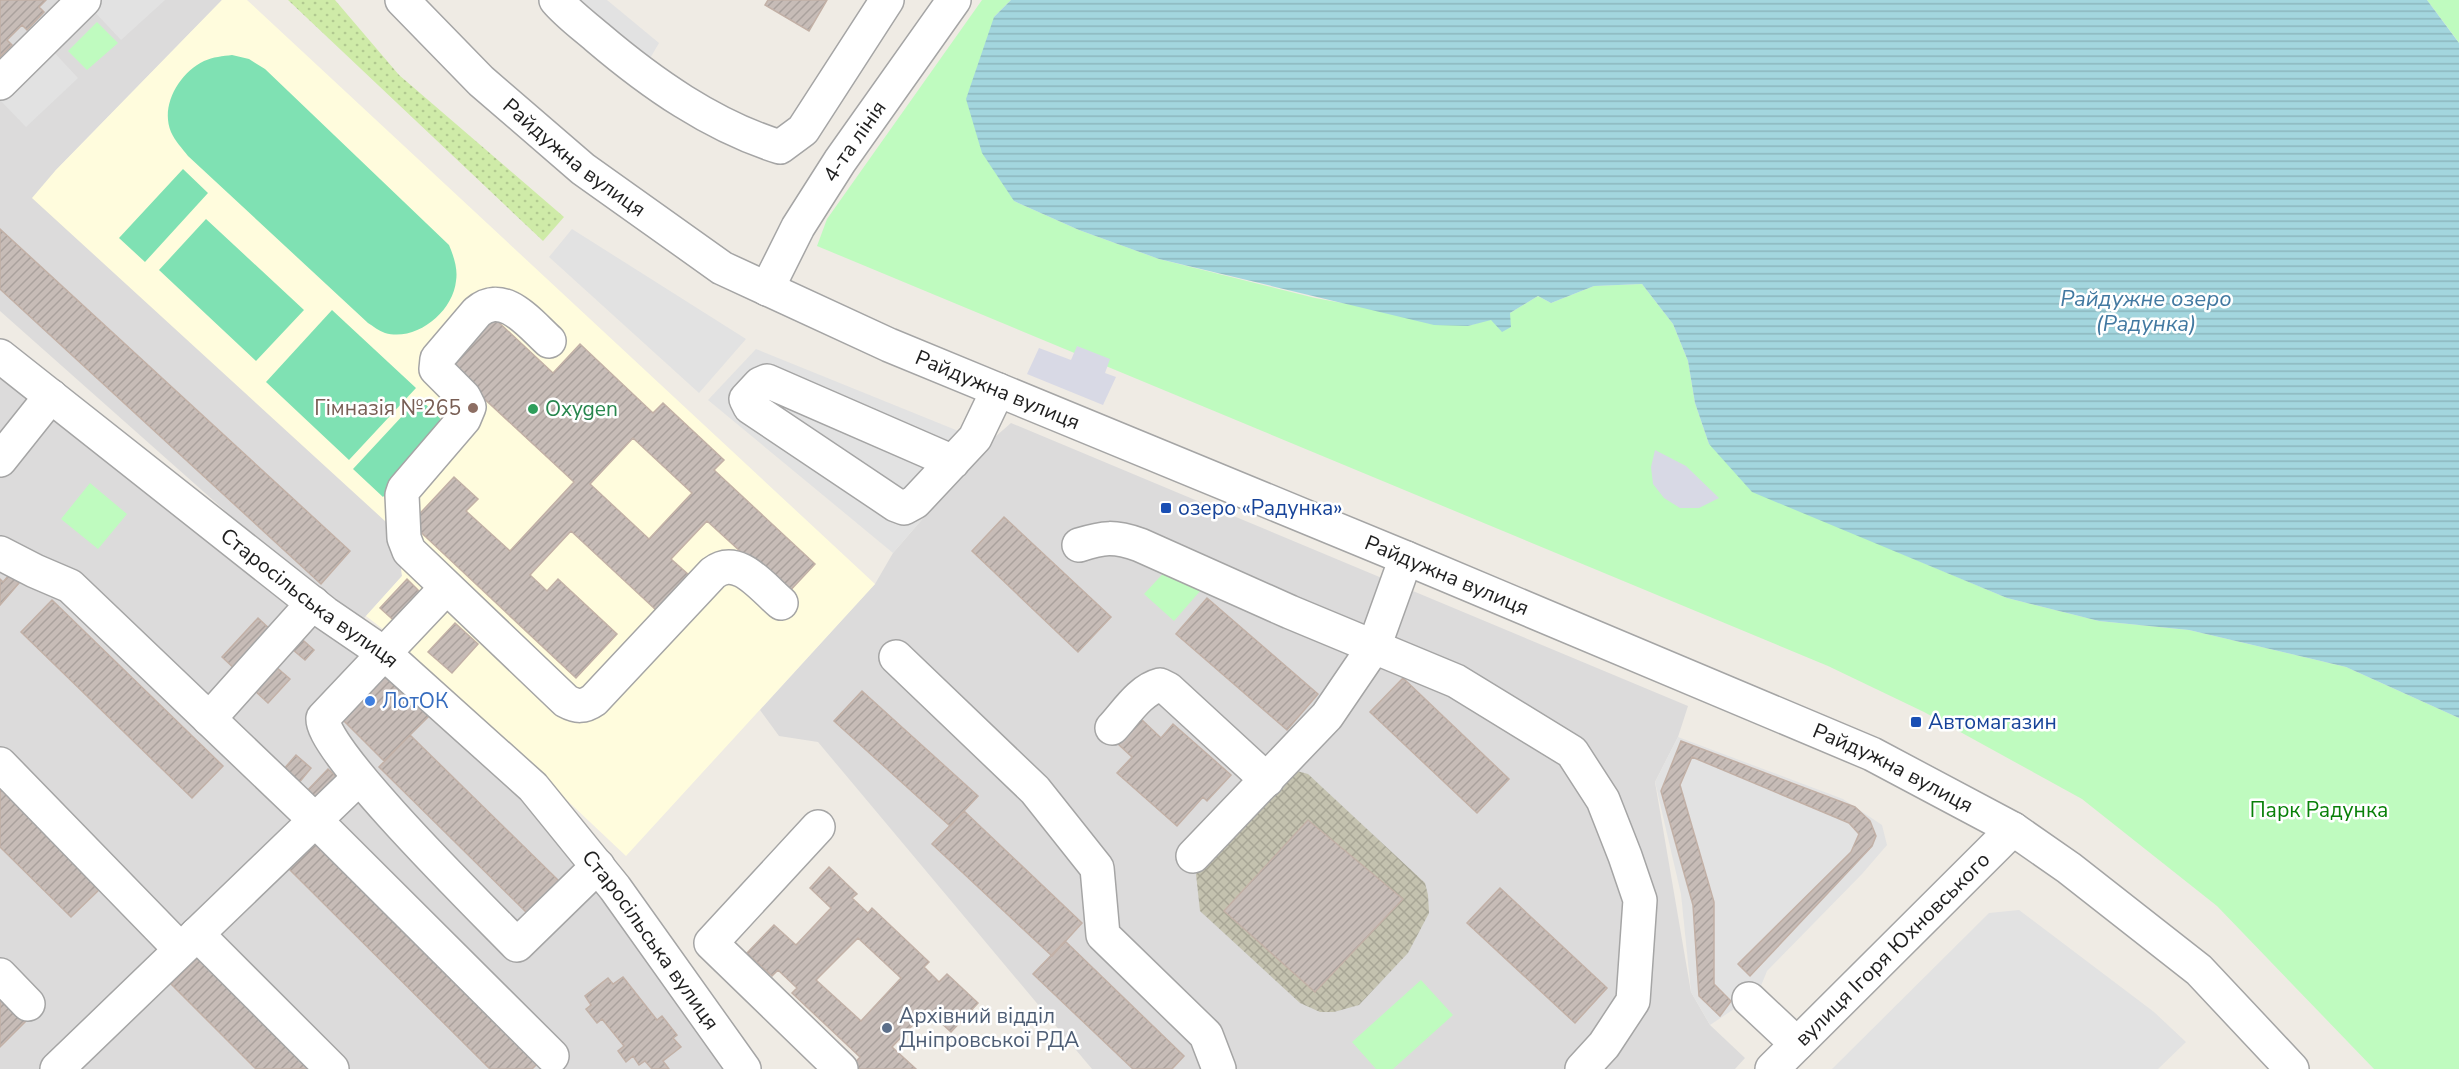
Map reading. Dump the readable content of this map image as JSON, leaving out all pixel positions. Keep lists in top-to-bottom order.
{
  "streets": {
    "street": [
      "4-та лінія",
      "Райдужна вулиця",
      "Старосільська вулиця",
      "вулиця Ігоря Юхновського"
    ]
  },
  "crossings": [
    ["4-та лінія", "Райдужна вулиця"],
    ["Райдужна вулиця", "вулиця Ігоря Юхновського"]
  ],
  "water": ["Райдужне озеро (Радунка)"],
  "parks": ["Парк Радунка"],
  "places": {
    "other": [
      "Гімназія №265",
      "Oxygen",
      "ЛотОК",
      "Архівний відділ Дніпровської РДА"
    ],
    "transit": ["озеро «Радунка»", "Автомагазин"]
  }
}
